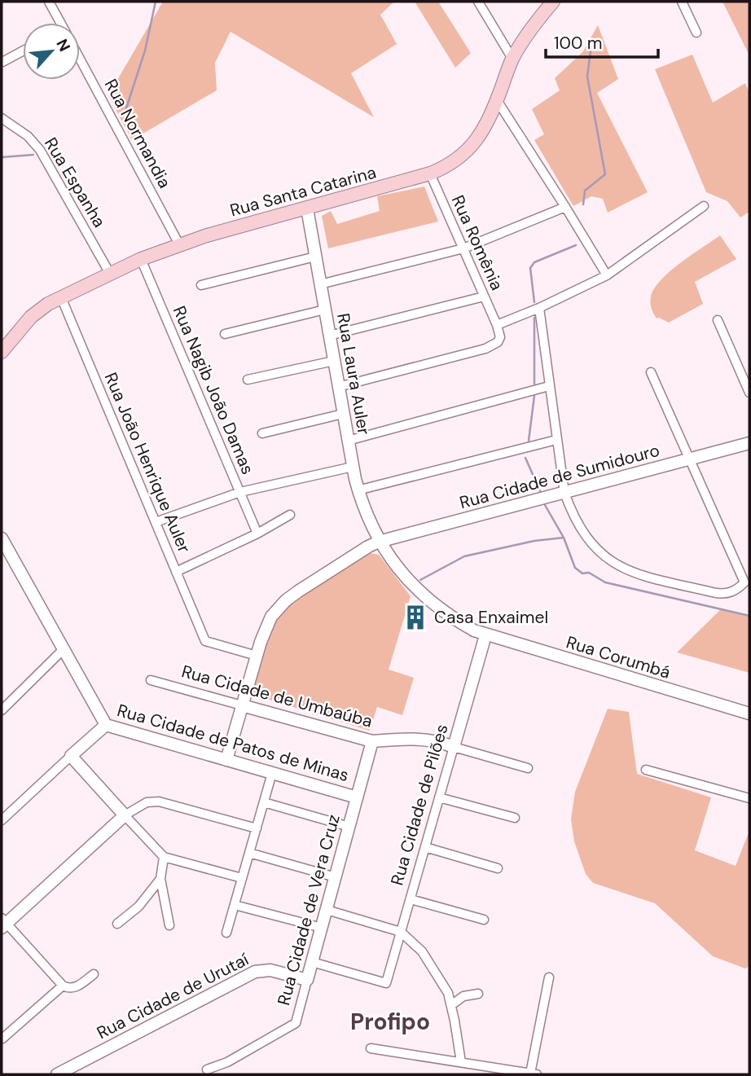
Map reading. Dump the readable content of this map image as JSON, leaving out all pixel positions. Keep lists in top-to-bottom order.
{
  "streets": {
    "main road": ["Rua Santa Catarina"],
    "street": [
      "Rua Normandia",
      "Rua Espanha",
      "Rua Romênia",
      "Rua Laura Auler",
      "Rua Nagib João Damas",
      "Rua João Henrique Auler",
      "Rua Cidade de Sumidouro",
      "Rua Corumbá",
      "Rua Cidade de Umbaúba",
      "Rua Cidade de Patos de Minas",
      "Rua Cidade de Pilões",
      "Rua Cidade de Vera Cruz",
      "Rua Cidade de Urutaí"
    ]
  },
  "crossings": [
    ["Rua Normandia", "Rua Santa Catarina"],
    ["Rua Espanha", "Rua Santa Catarina"],
    ["Rua Santa Catarina", "Rua Romênia"],
    ["Rua Santa Catarina", "Rua Laura Auler"],
    ["Rua Santa Catarina", "Rua Nagib João Damas"],
    ["Rua Santa Catarina", "Rua João Henrique Auler"],
    ["Rua Laura Auler", "Rua Cidade de Sumidouro"],
    ["Rua Laura Auler", "Rua Corumbá"],
    ["Rua João Henrique Auler", "Rua Cidade de Sumidouro"],
    ["Rua Cidade de Sumidouro", "Rua Corumbá"],
    ["Rua Cidade de Sumidouro", "Rua Cidade de Umbaúba"],
    ["Rua Cidade de Sumidouro", "Rua Cidade de Patos de Minas"],
    ["Rua Corumbá", "Rua Cidade de Pilões"],
    ["Rua Cidade de Umbaúba", "Rua Cidade de Pilões"],
    ["Rua Cidade de Umbaúba", "Rua Cidade de Vera Cruz"],
    ["Rua Cidade de Patos de Minas", "Rua Cidade de Vera Cruz"],
    ["Rua Cidade de Pilões", "Rua Cidade de Vera Cruz"],
    ["Rua Cidade de Vera Cruz", "Rua Cidade de Urutaí"]
  ],
  "districts": ["Profipo"],
  "places": {
    "building": ["Casa Enxaimel"]
  },
  "scale_bar": "100 m",
  "north": "top right"
}
